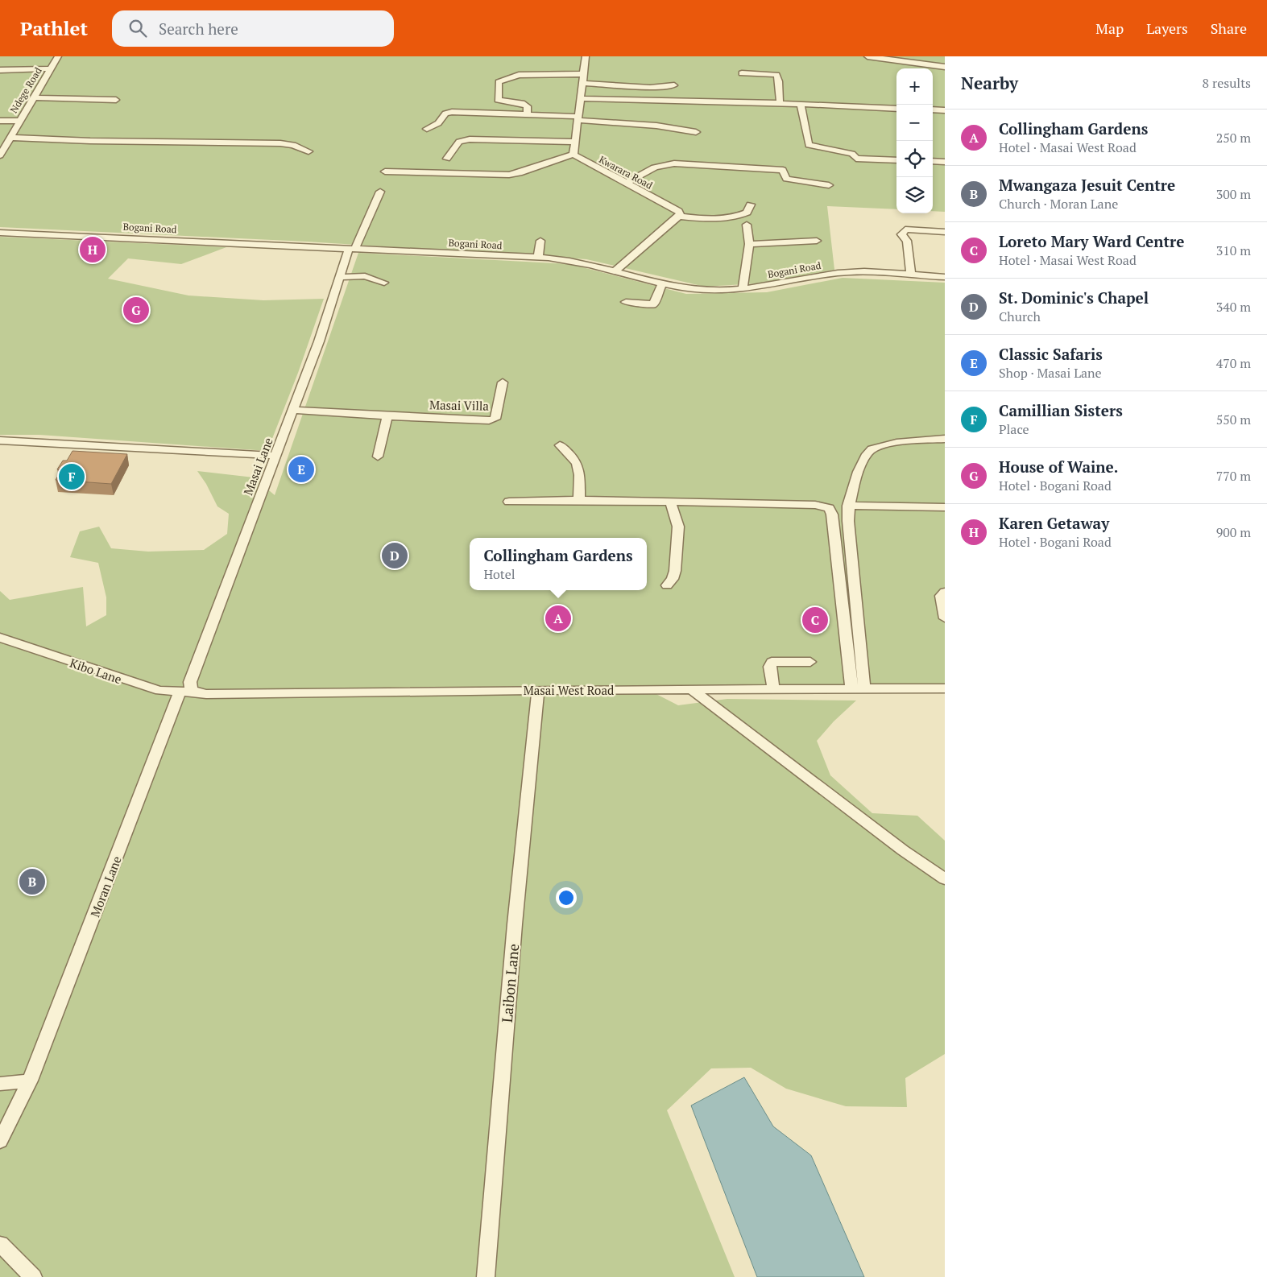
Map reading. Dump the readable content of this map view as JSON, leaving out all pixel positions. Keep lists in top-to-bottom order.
{
  "streets": {
    "street": [
      "Ndege Road",
      "Kwarara Road",
      "Bogani Road",
      "Masai Villa",
      "Masai Lane",
      "Kibo Lane",
      "Masai West Road",
      "Moran Lane",
      "Laibon Lane"
    ]
  },
  "crossings": [
    ["Bogani Road", "Masai Lane"],
    ["Masai Villa", "Masai Lane"],
    ["Masai Lane", "Kibo Lane"],
    ["Masai Lane", "Masai West Road"],
    ["Masai Lane", "Moran Lane"],
    ["Kibo Lane", "Masai West Road"],
    ["Kibo Lane", "Moran Lane"],
    ["Masai West Road", "Moran Lane"],
    ["Masai West Road", "Laibon Lane"]
  ],
  "page": {
    "header": "Pathlet",
    "search": "Search here",
    "nav": ["Map", "Layers", "Share"],
    "heading": ["Nearby", "8 results"],
    "map_buttons": ["+", "−"],
    "list": [
      {
        "mark": "A",
        "name": "Collingham Gardens",
        "note": "Hotel · Masai West Road",
        "value": "250 m"
      },
      {
        "mark": "B",
        "name": "Mwangaza Jesuit Centre",
        "note": "Church · Moran Lane",
        "value": "300 m"
      },
      {
        "mark": "C",
        "name": "Loreto Mary Ward Centre",
        "note": "Hotel · Masai West Road",
        "value": "310 m"
      },
      {
        "mark": "D",
        "name": "St. Dominic's Chapel",
        "note": "Church",
        "value": "340 m"
      },
      {
        "mark": "E",
        "name": "Classic Safaris",
        "note": "Shop · Masai Lane",
        "value": "470 m"
      },
      {
        "mark": "F",
        "name": "Camillian Sisters",
        "note": "Place",
        "value": "550 m"
      },
      {
        "mark": "G",
        "name": "House of Waine.",
        "note": "Hotel · Bogani Road",
        "value": "770 m"
      },
      {
        "mark": "H",
        "name": "Karen Getaway",
        "note": "Hotel · Bogani Road",
        "value": "900 m"
      }
    ],
    "pins": [
      "H",
      "G",
      "E",
      "F",
      "D",
      "A",
      "C",
      "B"
    ],
    "popup": ["Collingham Gardens", "Hotel"]
  }
}
